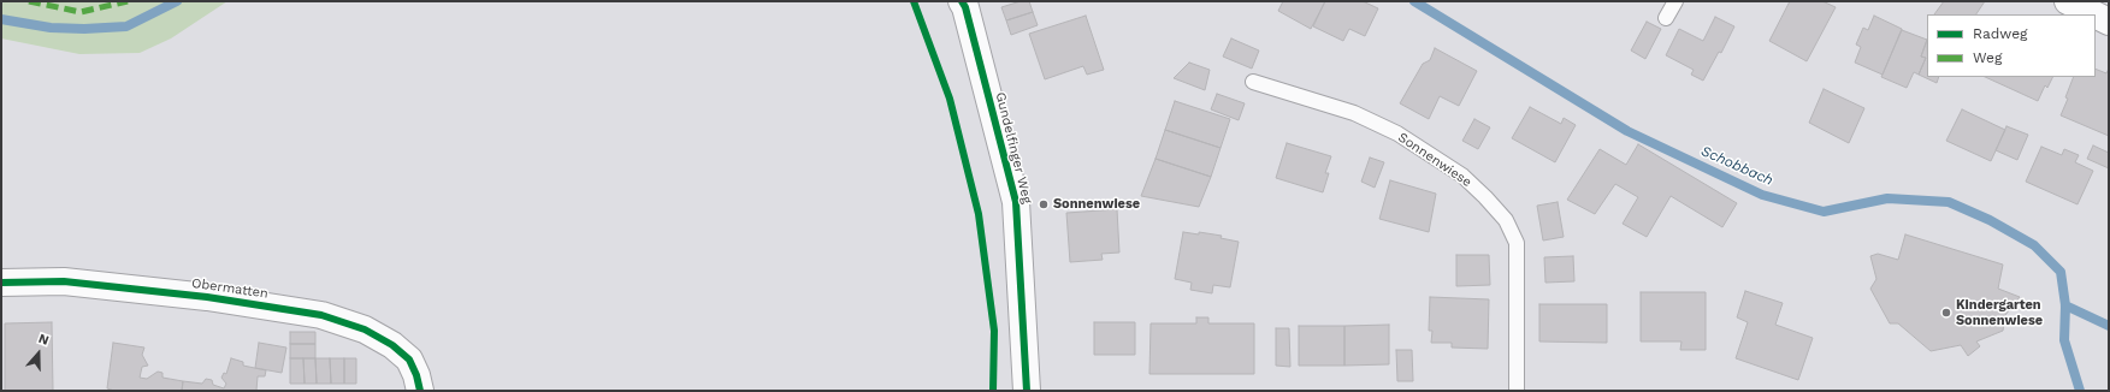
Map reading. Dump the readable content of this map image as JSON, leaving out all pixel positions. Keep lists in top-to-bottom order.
{
  "streets": {
    "street": ["Gundelfinger Weg", "Obermatten"],
    "lane": ["Sonnenwiese"]
  },
  "water": ["Schobbach"],
  "places": ["Sonnenwiese", "Kindergarten Sonnenwiese"],
  "legend": ["Radweg", "Weg"],
  "north": "top"
}
